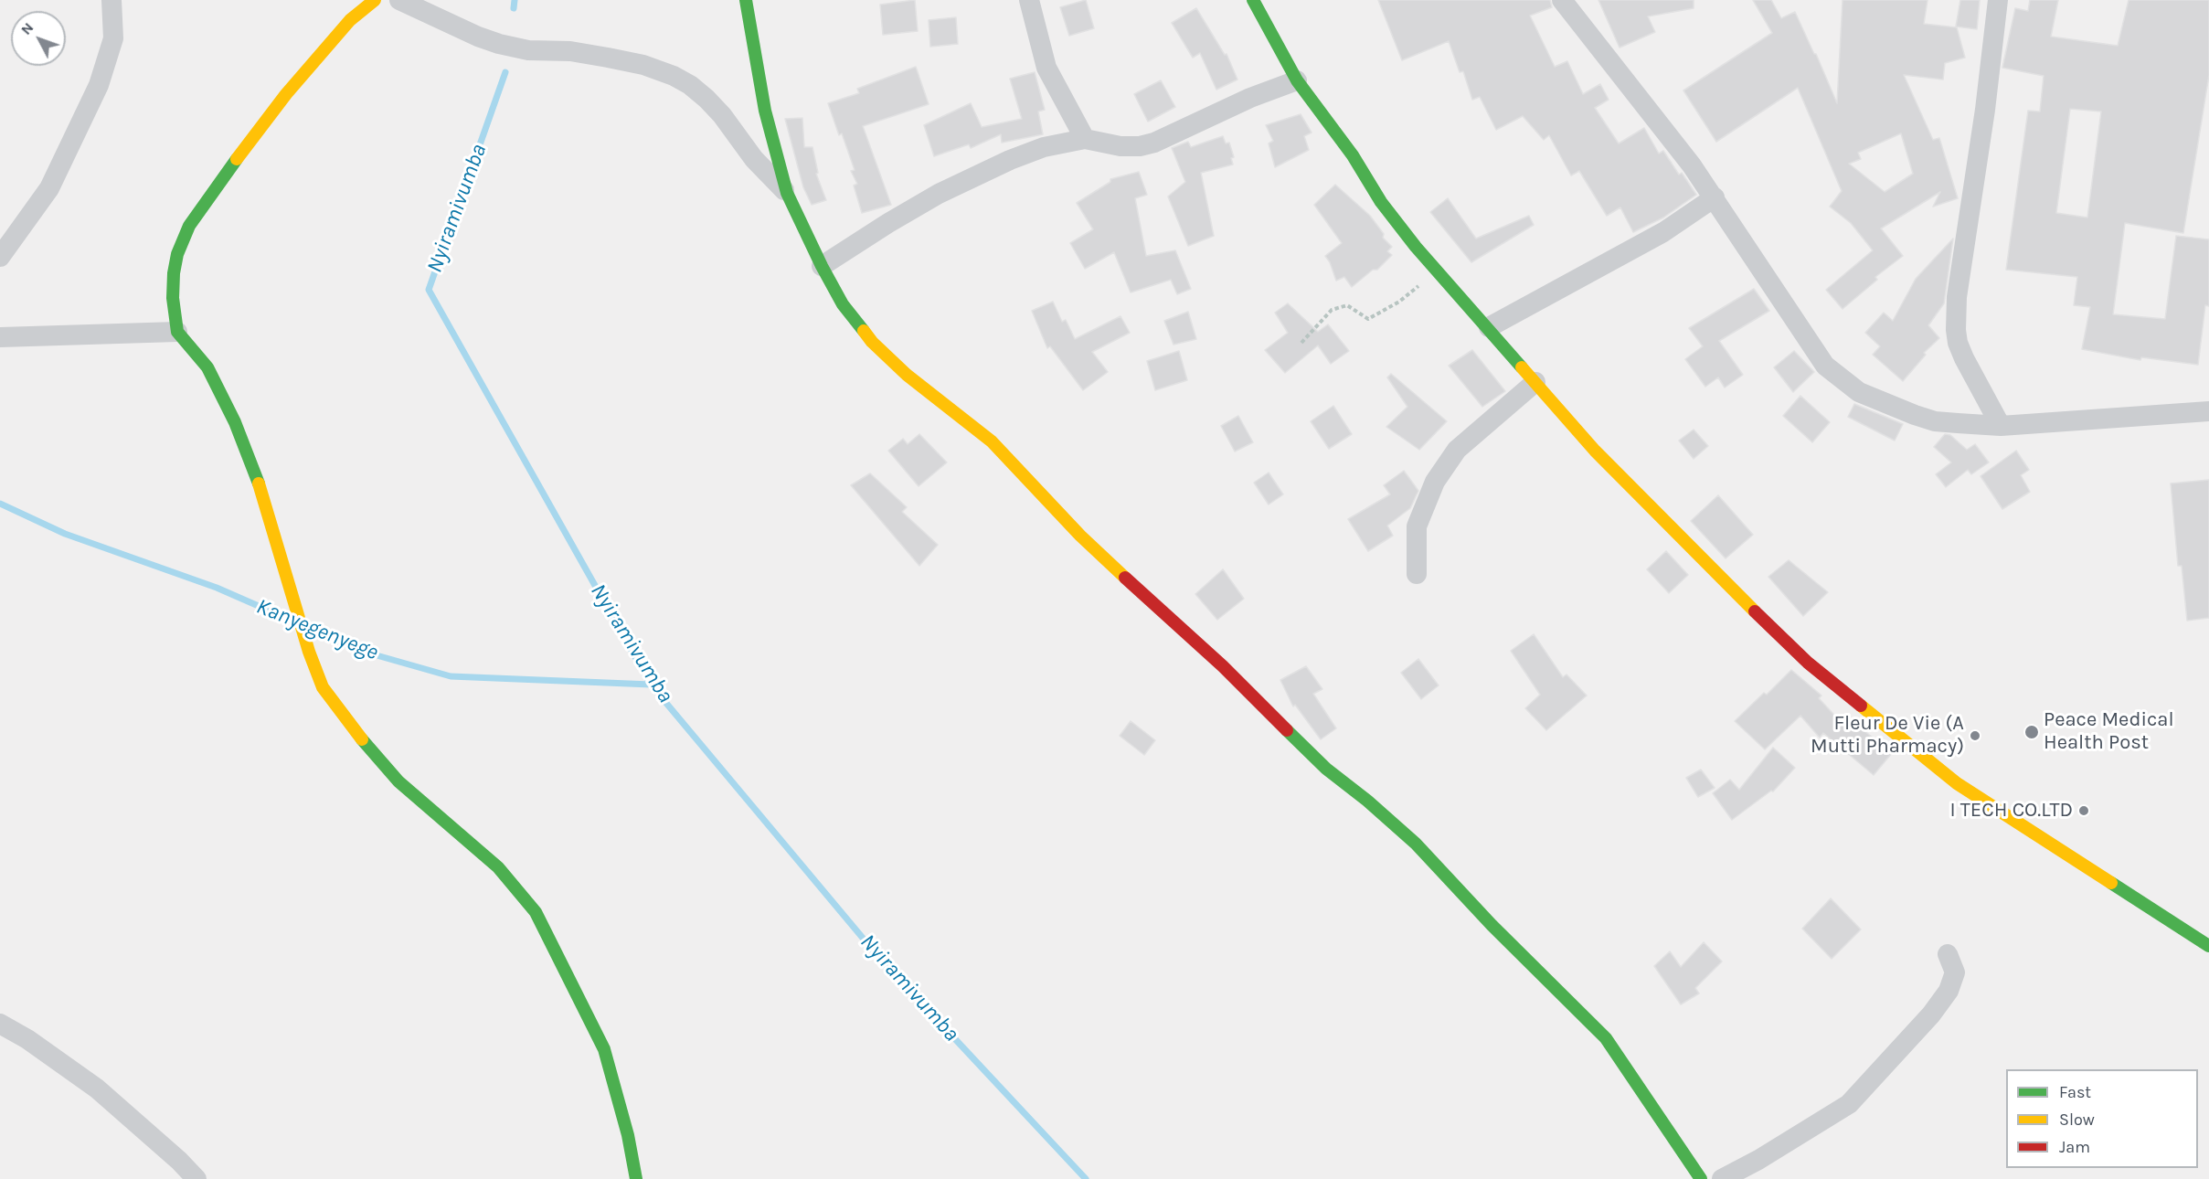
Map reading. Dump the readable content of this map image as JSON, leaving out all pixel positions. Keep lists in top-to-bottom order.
{
  "water": ["Nyiramivumba", "Kanyegenyege"],
  "places": ["Peace Medical Health Post", "Fleur De Vie (A Mutti Pharmacy)", "I TECH CO.LTD"],
  "legend": ["Fast", "Slow", "Jam"],
  "north": "top left"
}
